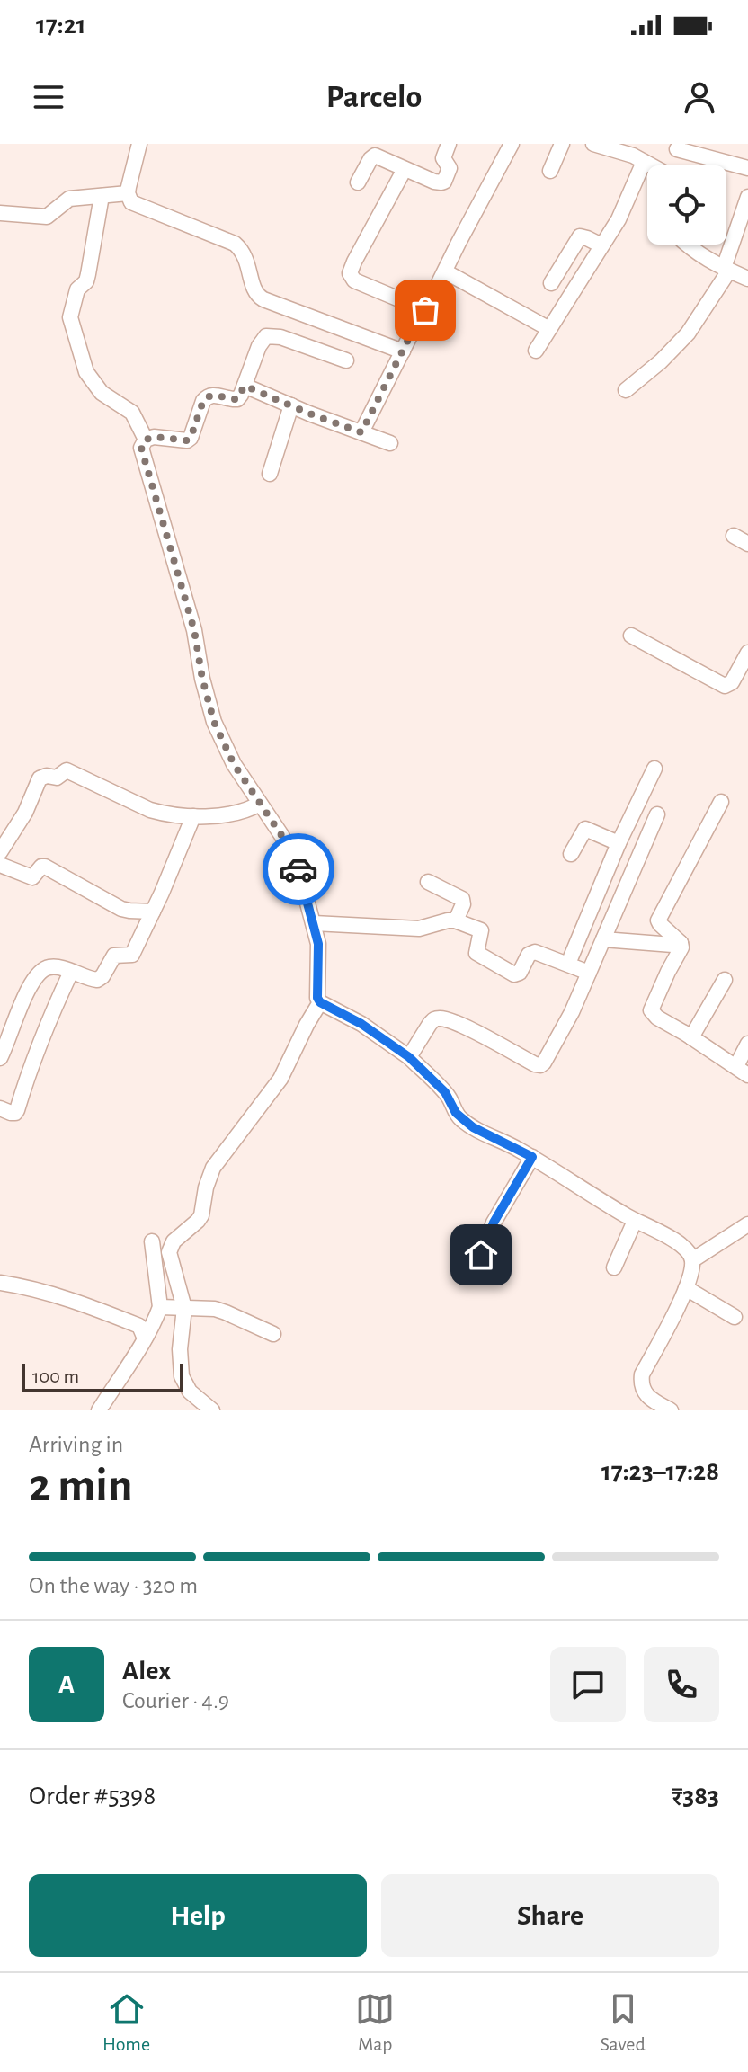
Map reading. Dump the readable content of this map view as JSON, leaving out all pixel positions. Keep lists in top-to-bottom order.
{
  "scale_bar": "100 m",
  "page": {
    "status": "17:21",
    "header": "Parcelo",
    "scale": "100 m",
    "heading": ["2 min", "Arriving in", "17:23–17:28"],
    "panel": [
      "Alex",
      "Courier · 4.9",
      "Order #5398",
      "₹383"
    ],
    "bar": "On the way · 320 m",
    "round": "A",
    "buttons": ["Help", "Share"],
    "tabs": ["Home", "Map", "Saved"]
  }
}
